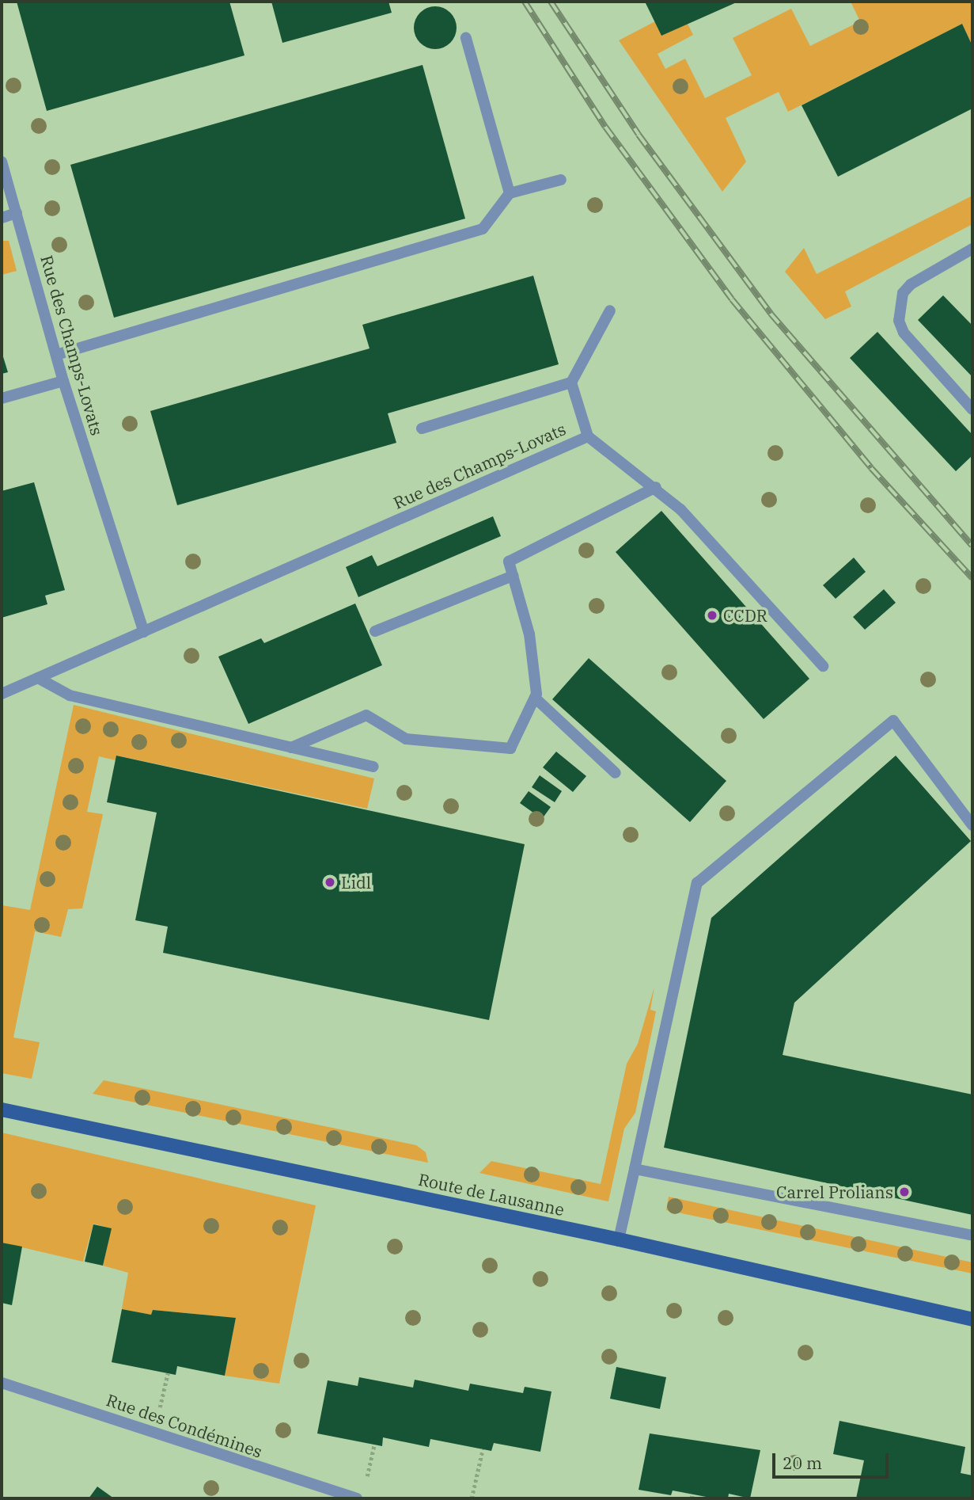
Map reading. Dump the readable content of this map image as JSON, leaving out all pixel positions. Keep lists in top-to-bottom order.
{
  "streets": {
    "main road": ["Route de Lausanne"],
    "street": ["Rue des Champs-Lovats", "Rue des Condémines"]
  },
  "places": ["CCDR", "Lidl", "Carrel Prolians"],
  "scale_bar": "20 m"
}
